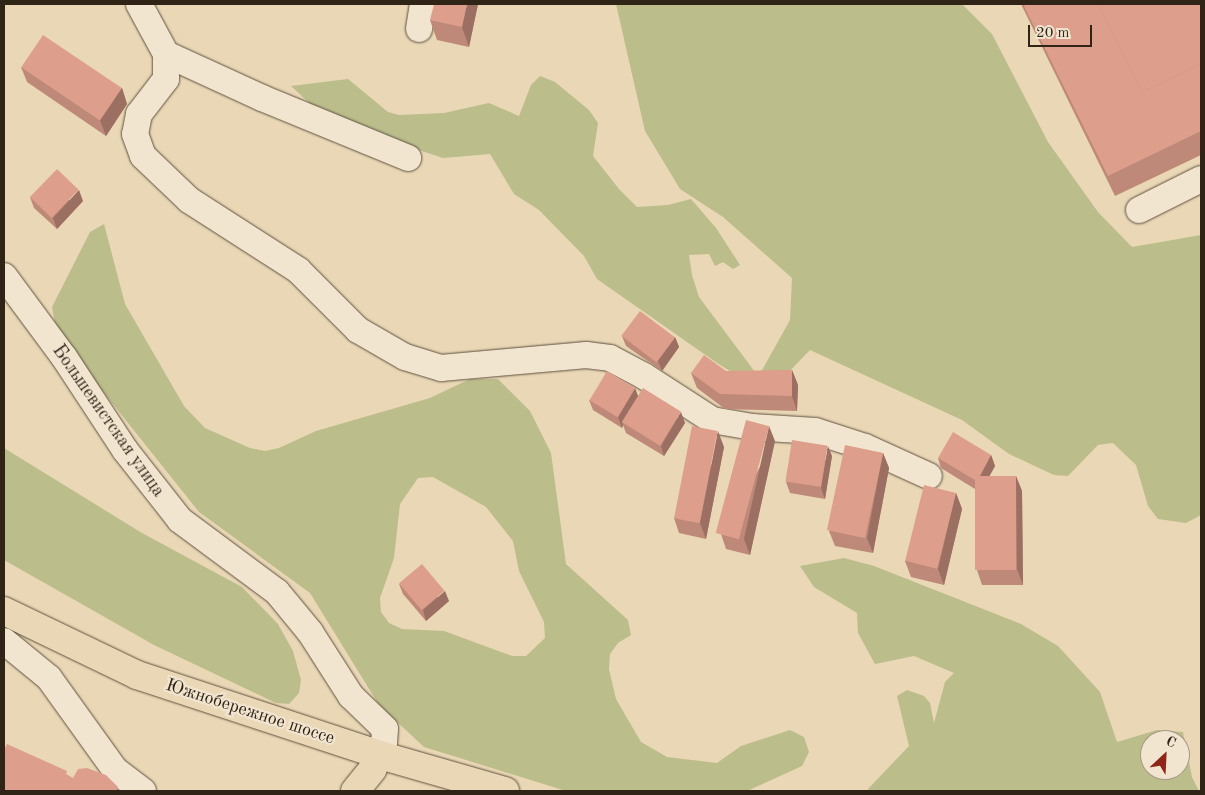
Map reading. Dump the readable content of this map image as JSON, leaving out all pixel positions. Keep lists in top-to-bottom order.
{
  "streets": {
    "main road": ["Южнобережное шоссе"],
    "street": ["Большевистская улица"]
  },
  "crossings": [
    ["Большевистская улица", "Южнобережное шоссе"]
  ],
  "scale_bar": "20 m",
  "north": "top right"
}
